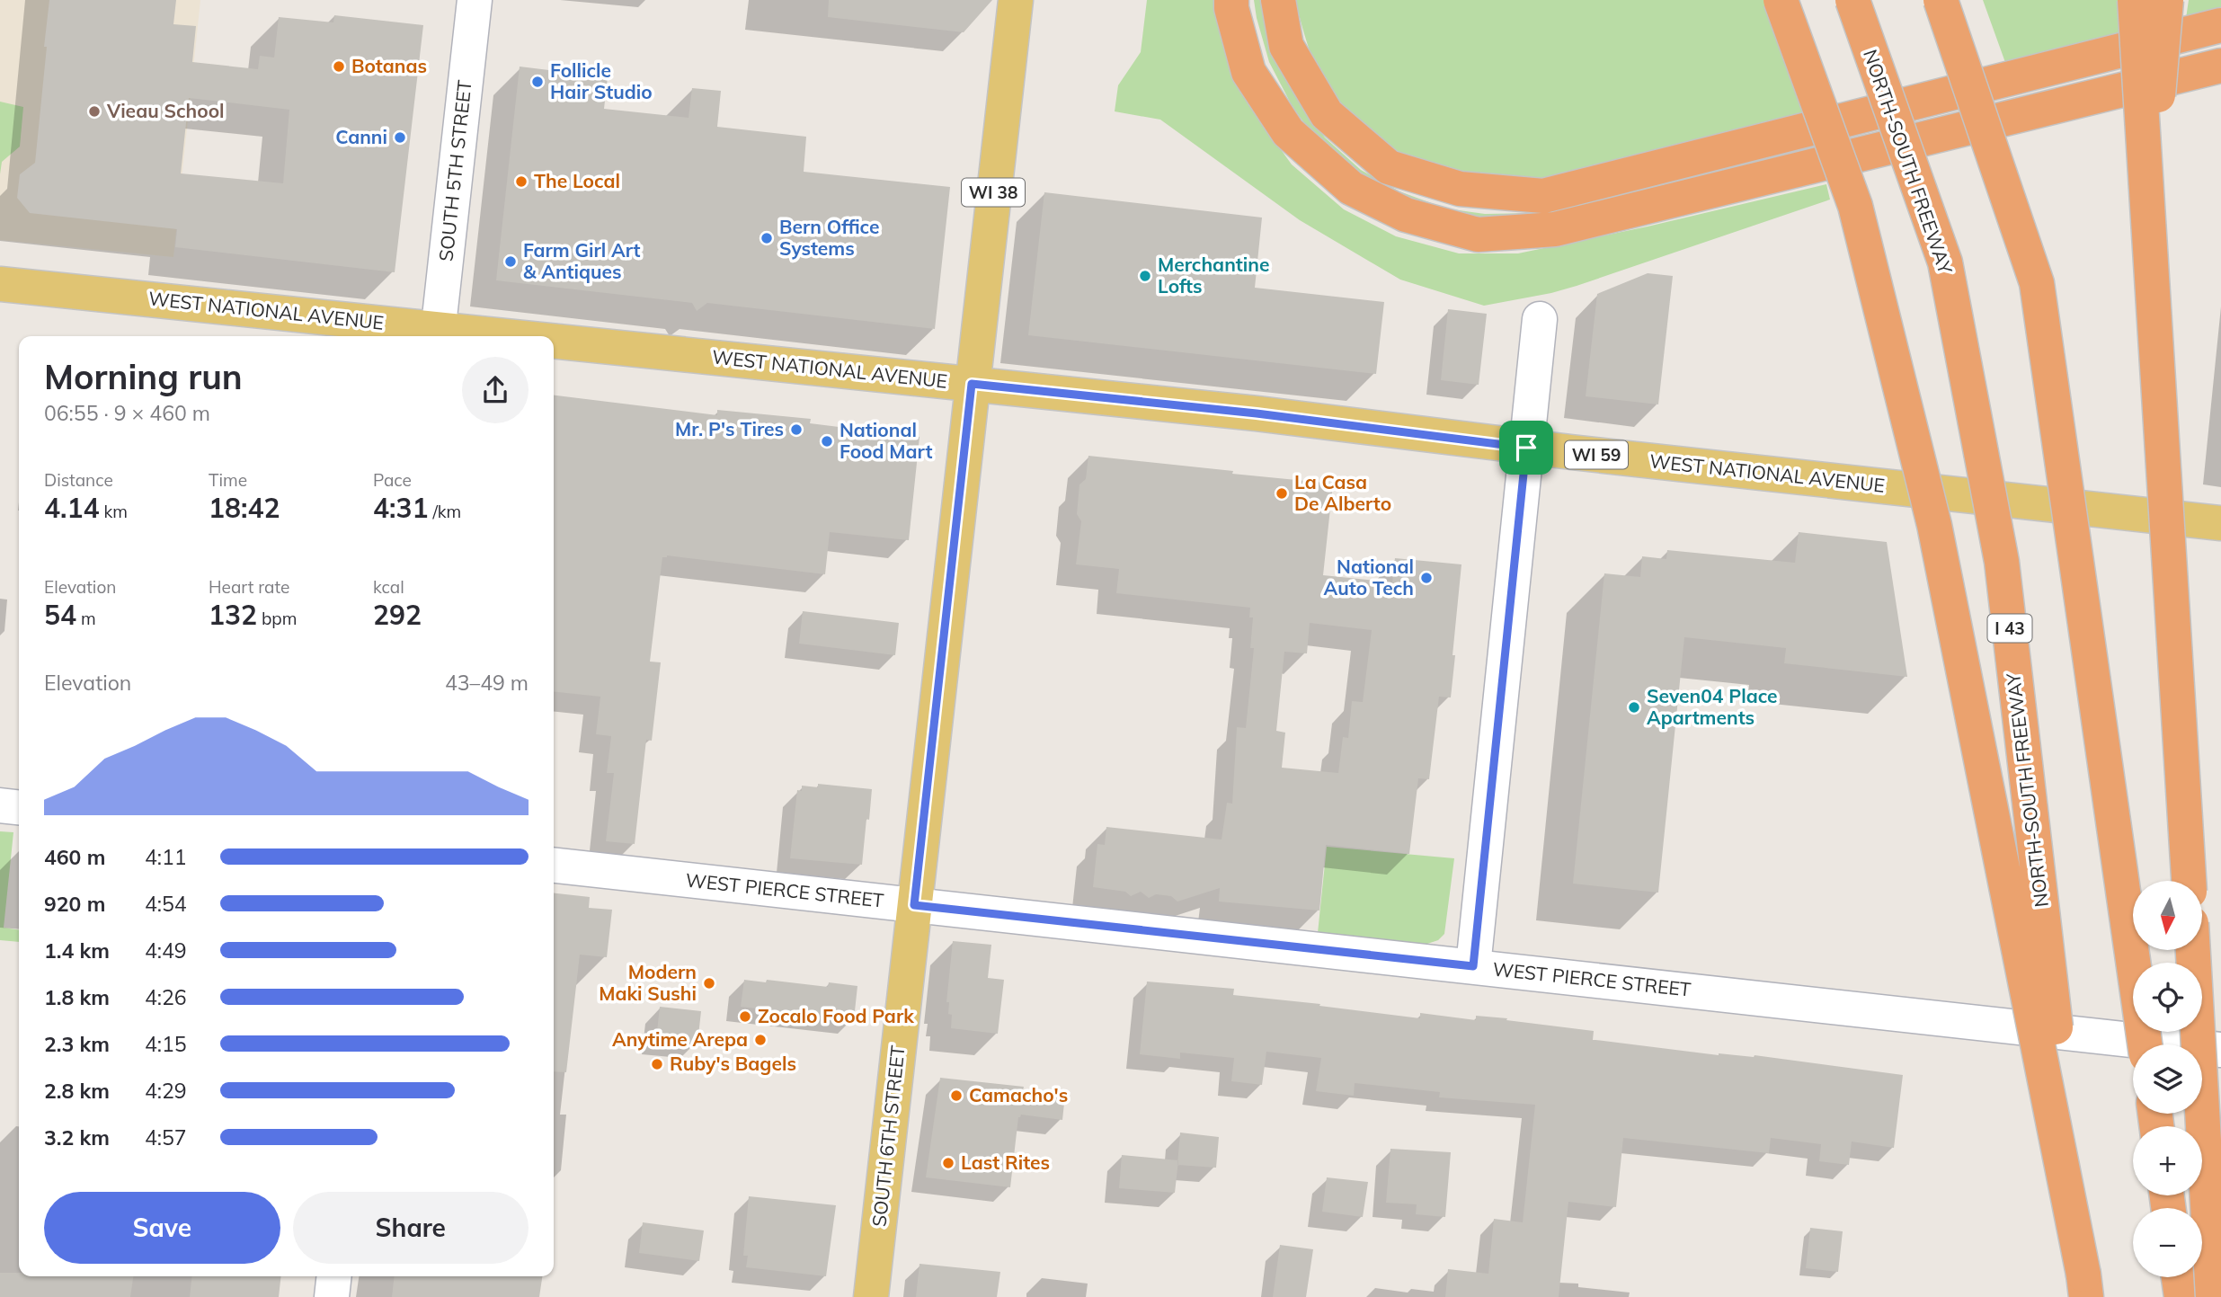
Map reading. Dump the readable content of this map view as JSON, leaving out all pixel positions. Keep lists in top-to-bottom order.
{
  "streets": {
    "highway": ["NORTH-SOUTH FREEWAY", "I 43"],
    "main road": [
      "WI 38",
      "WEST NATIONAL AVENUE",
      "WI 59",
      "SOUTH 6TH STREET"
    ],
    "street": ["SOUTH 5TH STREET", "WEST PIERCE STREET"]
  },
  "crossings": [
    ["SOUTH 5TH STREET", "WEST NATIONAL AVENUE"],
    ["WEST NATIONAL AVENUE", "SOUTH 6TH STREET"],
    ["WEST PIERCE STREET", "SOUTH 6TH STREET"]
  ],
  "places": [
    "Botanas",
    "Follicle Hair Studio",
    "Vieau School",
    "Canni",
    "The Local",
    "Bern Office Systems",
    "Farm Girl Art & Antiques",
    "Merchantine Lofts",
    "Mr. P's Tires",
    "National Food Mart",
    "La Casa De Alberto",
    "National Auto Tech",
    "Seven04 Place Apartments",
    "Modern Maki Sushi",
    "Zocalo Food Park",
    "Anytime Arepa",
    "Ruby's Bagels",
    "Camacho's",
    "Last Rites"
  ],
  "north": "bottom",
  "page": {
    "heading": ["Morning run", "06:55 · 9 × 460 m"],
    "stats": [
      ["Distance", "4.14 km"],
      ["Time", "18:42"],
      ["Pace", "4:31 /km"],
      ["Elevation", "54 m"],
      ["Heart rate", "132 bpm"],
      ["kcal", "292"]
    ],
    "chart": ["Elevation", "43–49 m"],
    "list": [
      {
        "name": "460 m",
        "note": "4:11"
      },
      {
        "name": "920 m",
        "note": "4:54"
      },
      {
        "name": "1.4 km",
        "note": "4:49"
      },
      {
        "name": "1.8 km",
        "note": "4:26"
      },
      {
        "name": "2.3 km",
        "note": "4:15"
      },
      {
        "name": "2.8 km",
        "note": "4:29"
      },
      {
        "name": "3.2 km",
        "note": "4:57"
      }
    ],
    "map_buttons": ["+", "−"],
    "buttons": ["Save", "Share"]
  }
}
